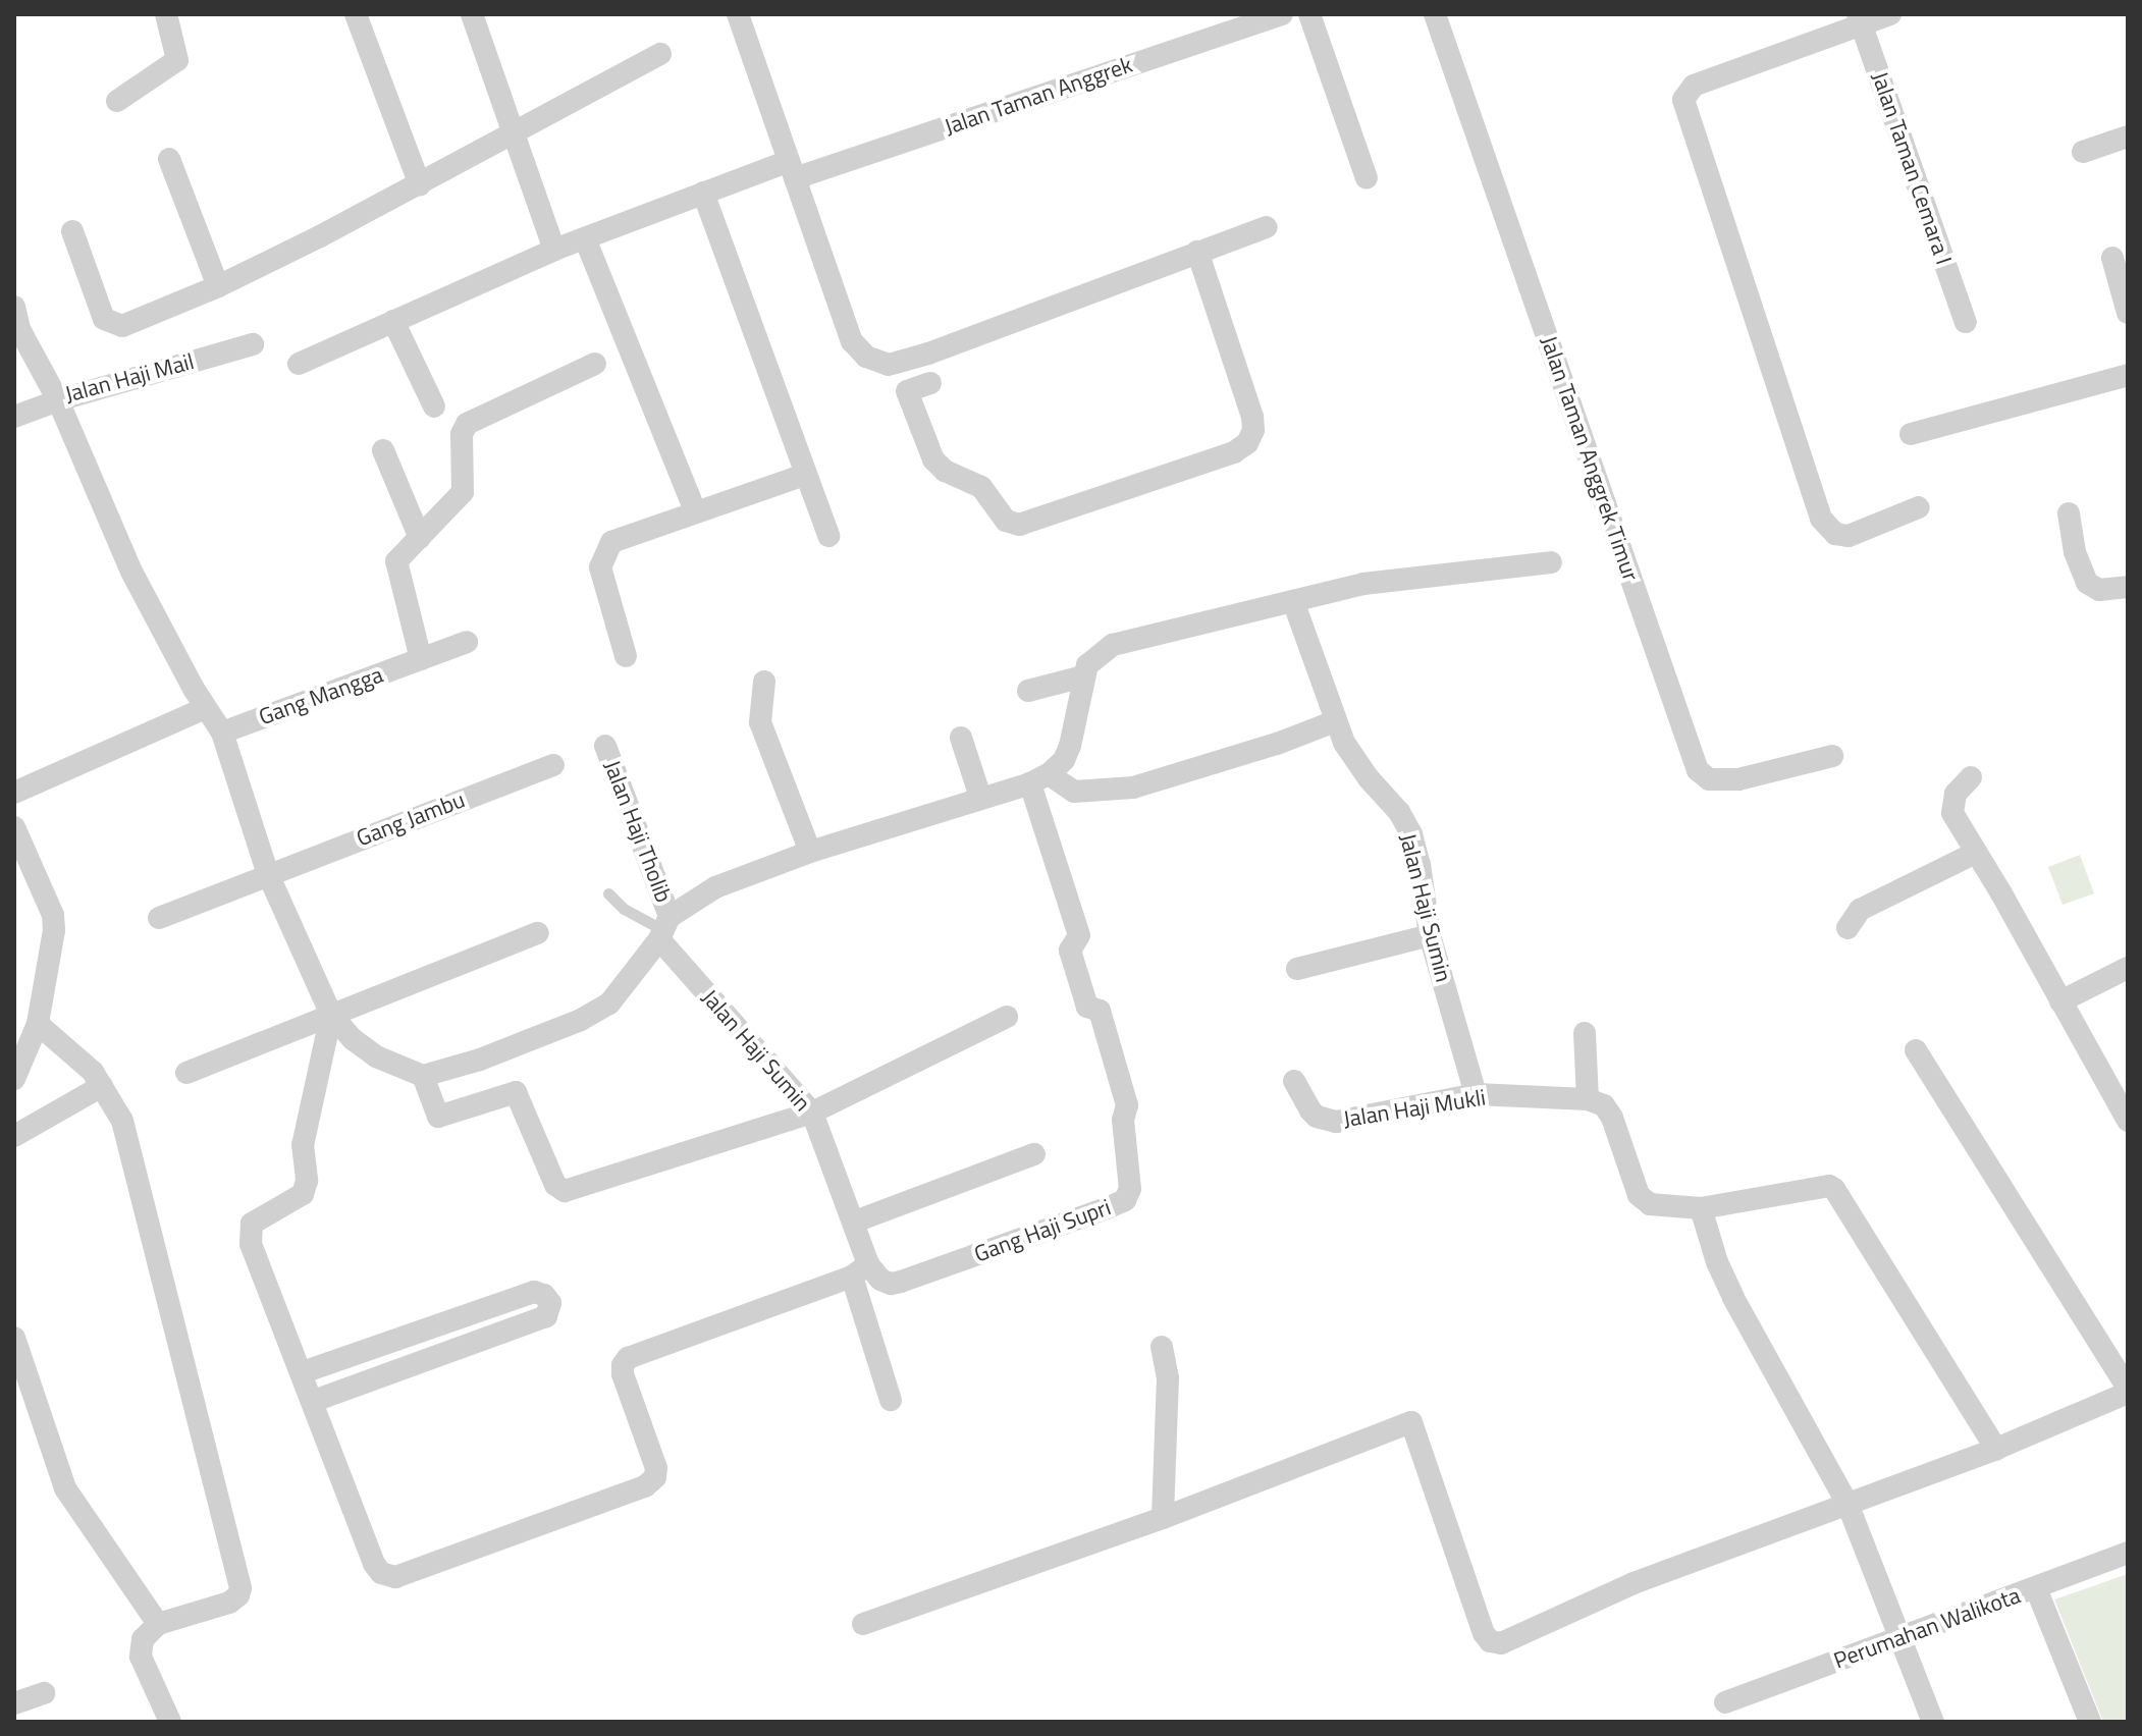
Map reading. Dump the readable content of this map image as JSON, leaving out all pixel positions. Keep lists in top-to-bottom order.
{
  "streets": {
    "street": [
      "Jalan Taman Anggrek",
      "Jalan Taman Cemara I",
      "Jalan Haji Mail",
      "Jalan Taman Anggrek Timur",
      "Gang Mangga",
      "Gang Jambu",
      "Jalan Haji Tholib",
      "Jalan Haji Sumin",
      "Jalan Haji Mukli",
      "Gang Haji Supri",
      "Perumahan Walikota"
    ]
  },
  "crossings": [
    ["Jalan Haji Tholib", "Jalan Haji Sumin"],
    ["Jalan Haji Sumin", "Jalan Haji Mukli"],
    ["Jalan Haji Sumin", "Gang Haji Supri"]
  ]
}
